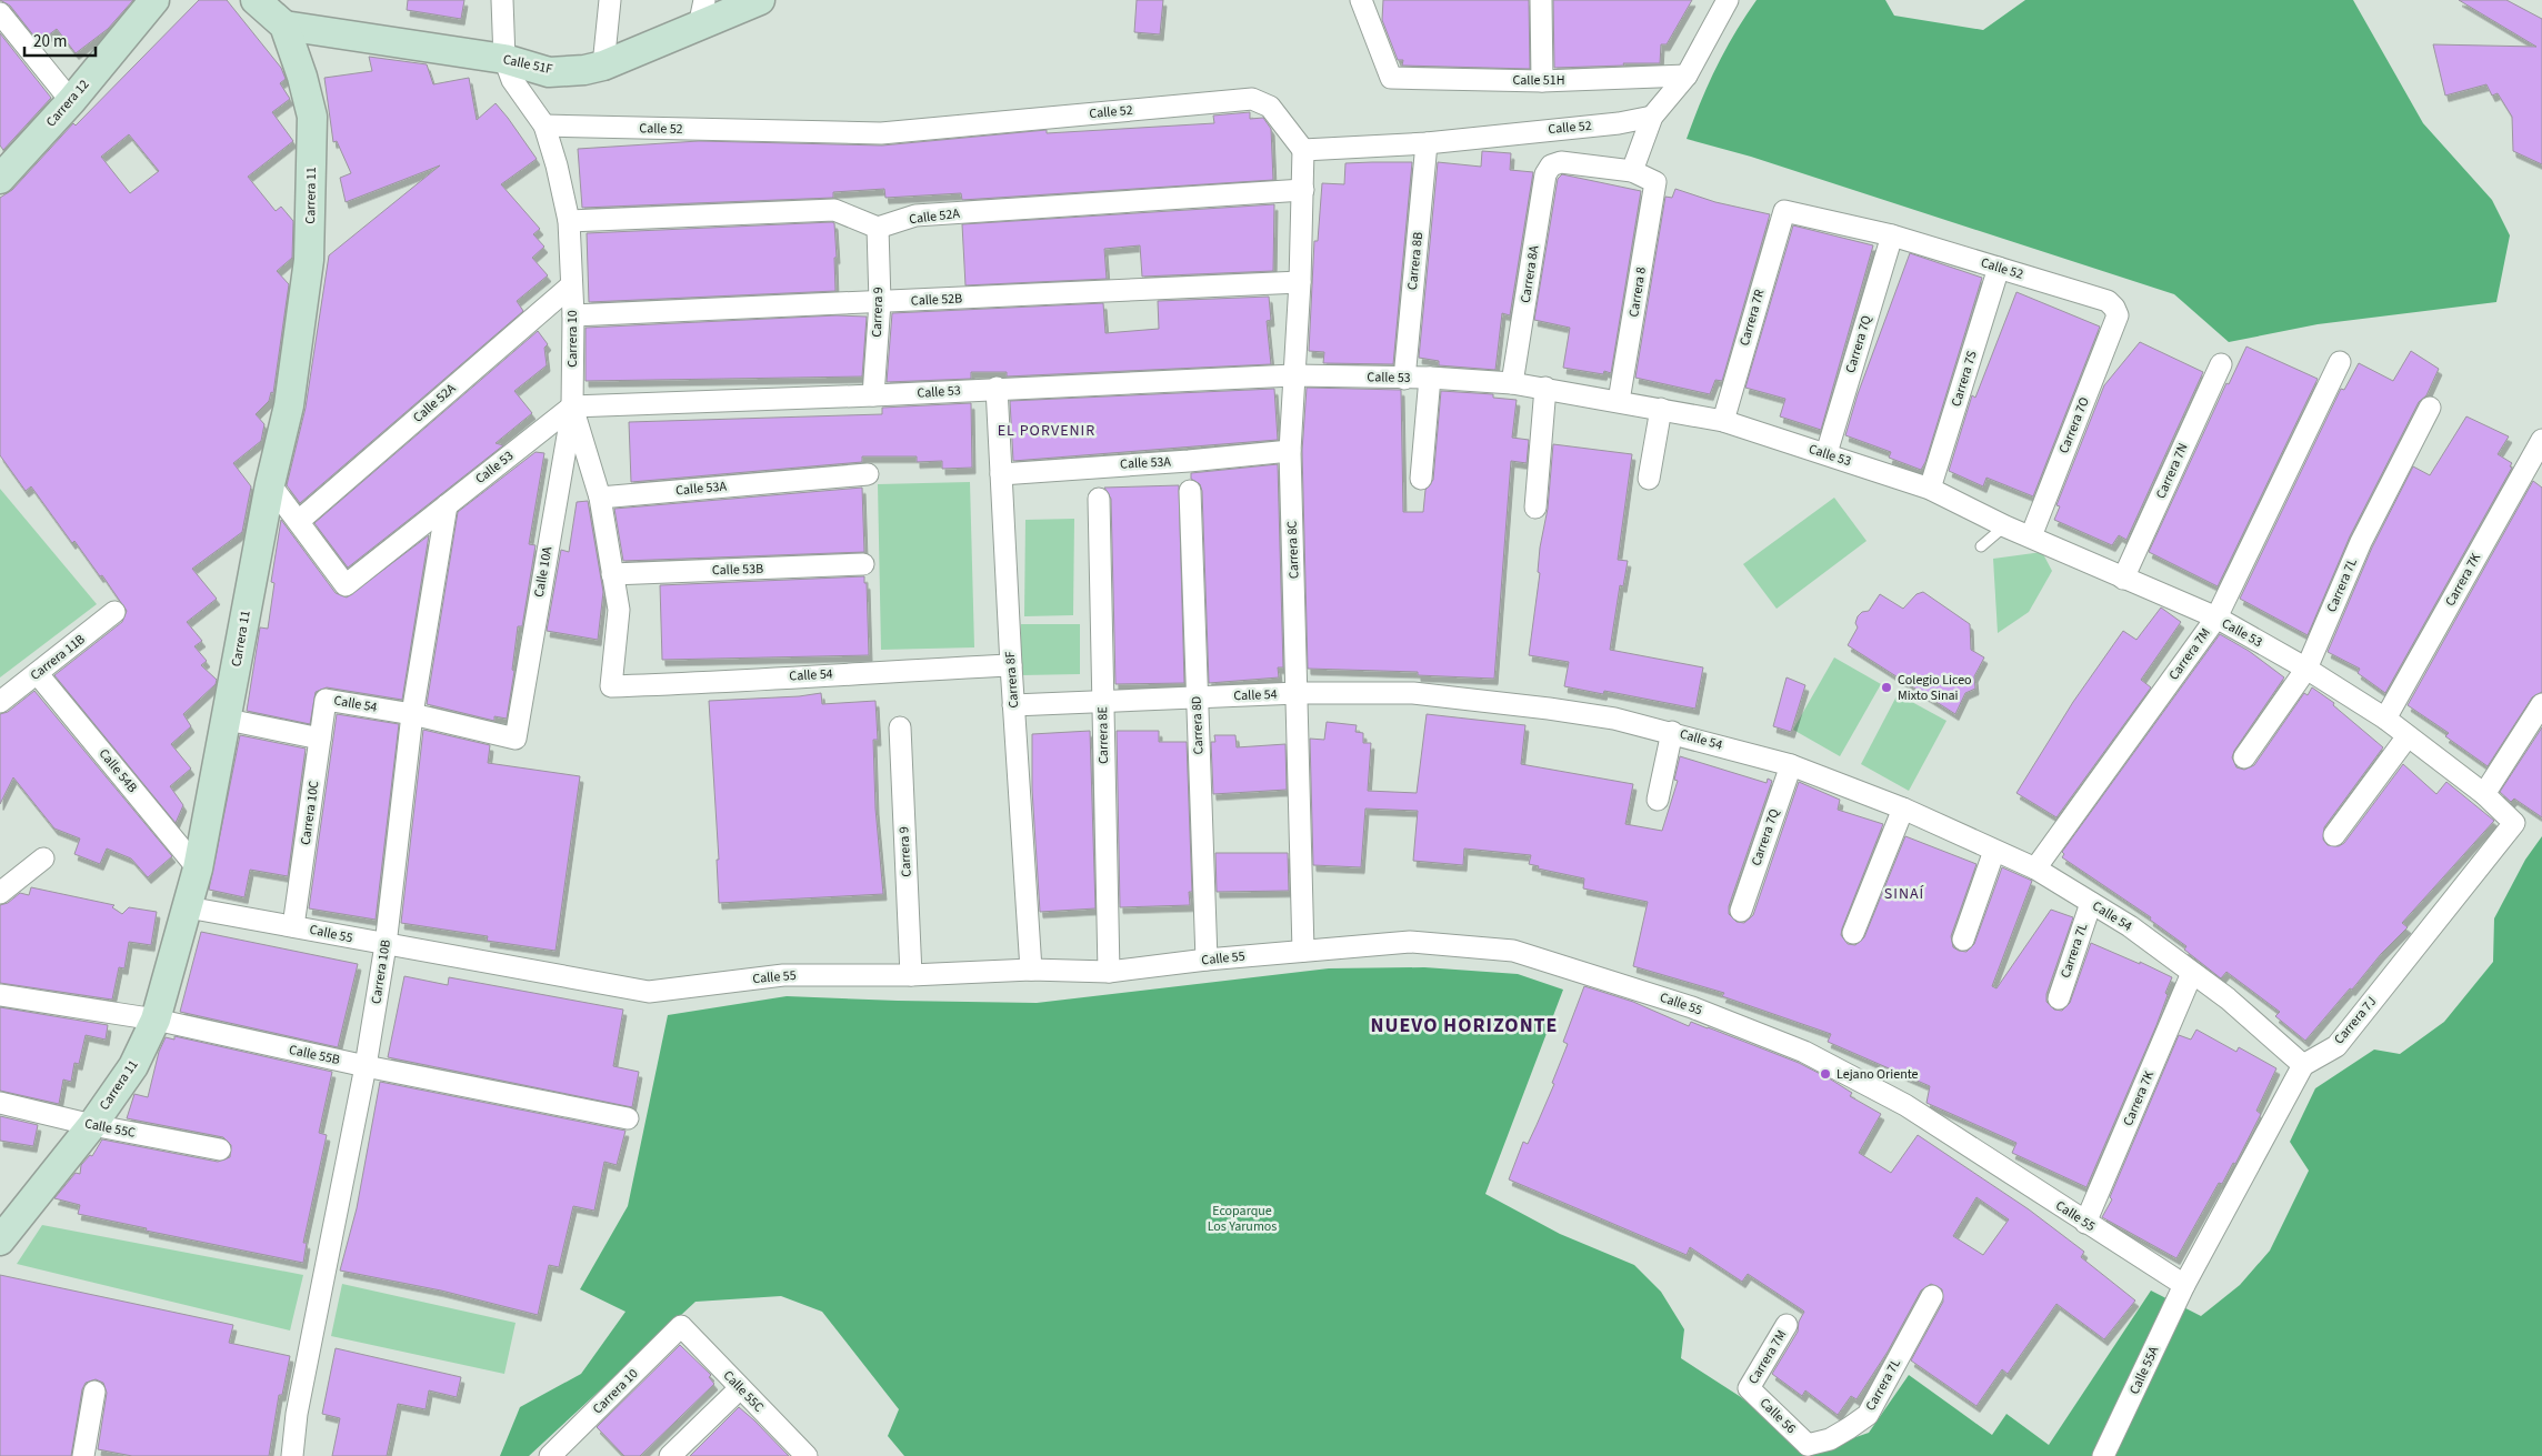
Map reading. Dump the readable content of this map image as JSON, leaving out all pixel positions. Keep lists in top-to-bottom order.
{
  "streets": {
    "street": [
      "Calle 51F",
      "Calle 51H",
      "Carrera 12",
      "Calle 52",
      "Carrera 11",
      "Calle 52A",
      "Carrera 8B",
      "Carrera 8A",
      "Carrera 8",
      "Calle 52B",
      "Carrera 9",
      "Carrera 7R",
      "Carrera 10",
      "Carrera 7Q",
      "Calle 53",
      "Carrera 7S",
      "Carrera 7O",
      "Calle 53A",
      "Carrera 7N",
      "Carrera 8C",
      "Calle 53B",
      "Calle 10A",
      "Carrera 7K",
      "Carrera 7L",
      "Carrera 7M",
      "Carrera 11B",
      "Calle 54",
      "Carrera 8F",
      "Carrera 8D",
      "Carrera 8E",
      "Calle 54B",
      "Carrera 10C",
      "Calle 55",
      "Carrera 10B",
      "Carrera 7J",
      "Calle 55B",
      "Calle 55C",
      "Calle 55A",
      "Calle 56"
    ]
  },
  "crossings": [
    ["Calle 51F", "Carrera 11"],
    ["Calle 51F", "Carrera 10"],
    ["Calle 52", "Carrera 8B"],
    ["Calle 52", "Carrera 7R"],
    ["Calle 52", "Carrera 10"],
    ["Calle 52", "Carrera 7Q"],
    ["Calle 52", "Carrera 7S"],
    ["Calle 52", "Carrera 7O"],
    ["Calle 52", "Carrera 8C"],
    ["Carrera 11", "Calle 53"],
    ["Carrera 11", "Calle 54B"],
    ["Carrera 11", "Calle 55"],
    ["Carrera 11", "Calle 55B"],
    ["Carrera 11", "Calle 55C"],
    ["Calle 52A", "Carrera 9"],
    ["Calle 52A", "Carrera 10"],
    ["Calle 52A", "Calle 53"],
    ["Calle 52A", "Carrera 8C"],
    ["Carrera 8B", "Calle 53"],
    ["Carrera 8A", "Carrera 8"],
    ["Carrera 8A", "Calle 53"],
    ["Carrera 8", "Calle 53"],
    ["Calle 52B", "Carrera 9"],
    ["Calle 52B", "Carrera 10"],
    ["Calle 52B", "Carrera 8C"],
    ["Carrera 9", "Calle 53"],
    ["Carrera 9", "Calle 55"],
    ["Carrera 7R", "Calle 53"],
    ["Carrera 10", "Calle 53"],
    ["Carrera 10", "Calle 53A"],
    ["Carrera 10", "Calle 53B"],
    ["Carrera 10", "Calle 10A"],
    ["Carrera 10", "Calle 54"],
    ["Carrera 10", "Calle 55C"],
    ["Carrera 7Q", "Calle 53"],
    ["Carrera 7Q", "Calle 54"],
    ["Calle 53", "Carrera 7S"],
    ["Calle 53", "Carrera 7O"],
    ["Calle 53", "Carrera 7N"],
    ["Calle 53", "Carrera 8C"],
    ["Calle 53", "Calle 10A"],
    ["Calle 53", "Carrera 7K"],
    ["Calle 53", "Carrera 7L"],
    ["Calle 53", "Carrera 7M"],
    ["Calle 53", "Carrera 8F"],
    ["Calle 53", "Carrera 10B"],
    ["Calle 53", "Carrera 7J"],
    ["Calle 53A", "Carrera 8C"],
    ["Calle 53A", "Carrera 8F"],
    ["Carrera 8C", "Calle 54"],
    ["Carrera 8C", "Calle 55"],
    ["Calle 10A", "Calle 54"],
    ["Carrera 7K", "Calle 54"],
    ["Carrera 7K", "Calle 55"],
    ["Carrera 7L", "Calle 54"],
    ["Carrera 7L", "Calle 56"],
    ["Carrera 7M", "Calle 54"],
    ["Carrera 7M", "Calle 56"],
    ["Carrera 11B", "Calle 54B"],
    ["Calle 54", "Carrera 8F"],
    ["Calle 54", "Carrera 8D"],
    ["Calle 54", "Carrera 8E"],
    ["Calle 54", "Carrera 10C"],
    ["Calle 54", "Carrera 10B"],
    ["Calle 54", "Carrera 7J"],
    ["Carrera 8F", "Calle 55"],
    ["Carrera 8D", "Calle 55"],
    ["Carrera 8E", "Calle 55"],
    ["Carrera 10C", "Calle 55"],
    ["Calle 55", "Carrera 10B"],
    ["Calle 55", "Calle 55A"],
    ["Carrera 10B", "Calle 55B"]
  ],
  "districts": ["EL PORVENIR", "SINAÍ", "NUEVO HORIZONTE"],
  "parks": ["Ecoparque Los Yarumos"],
  "places": ["Colegio Liceo Mixto Sinai", "Lejano Oriente"],
  "scale_bar": "20 m"
}
